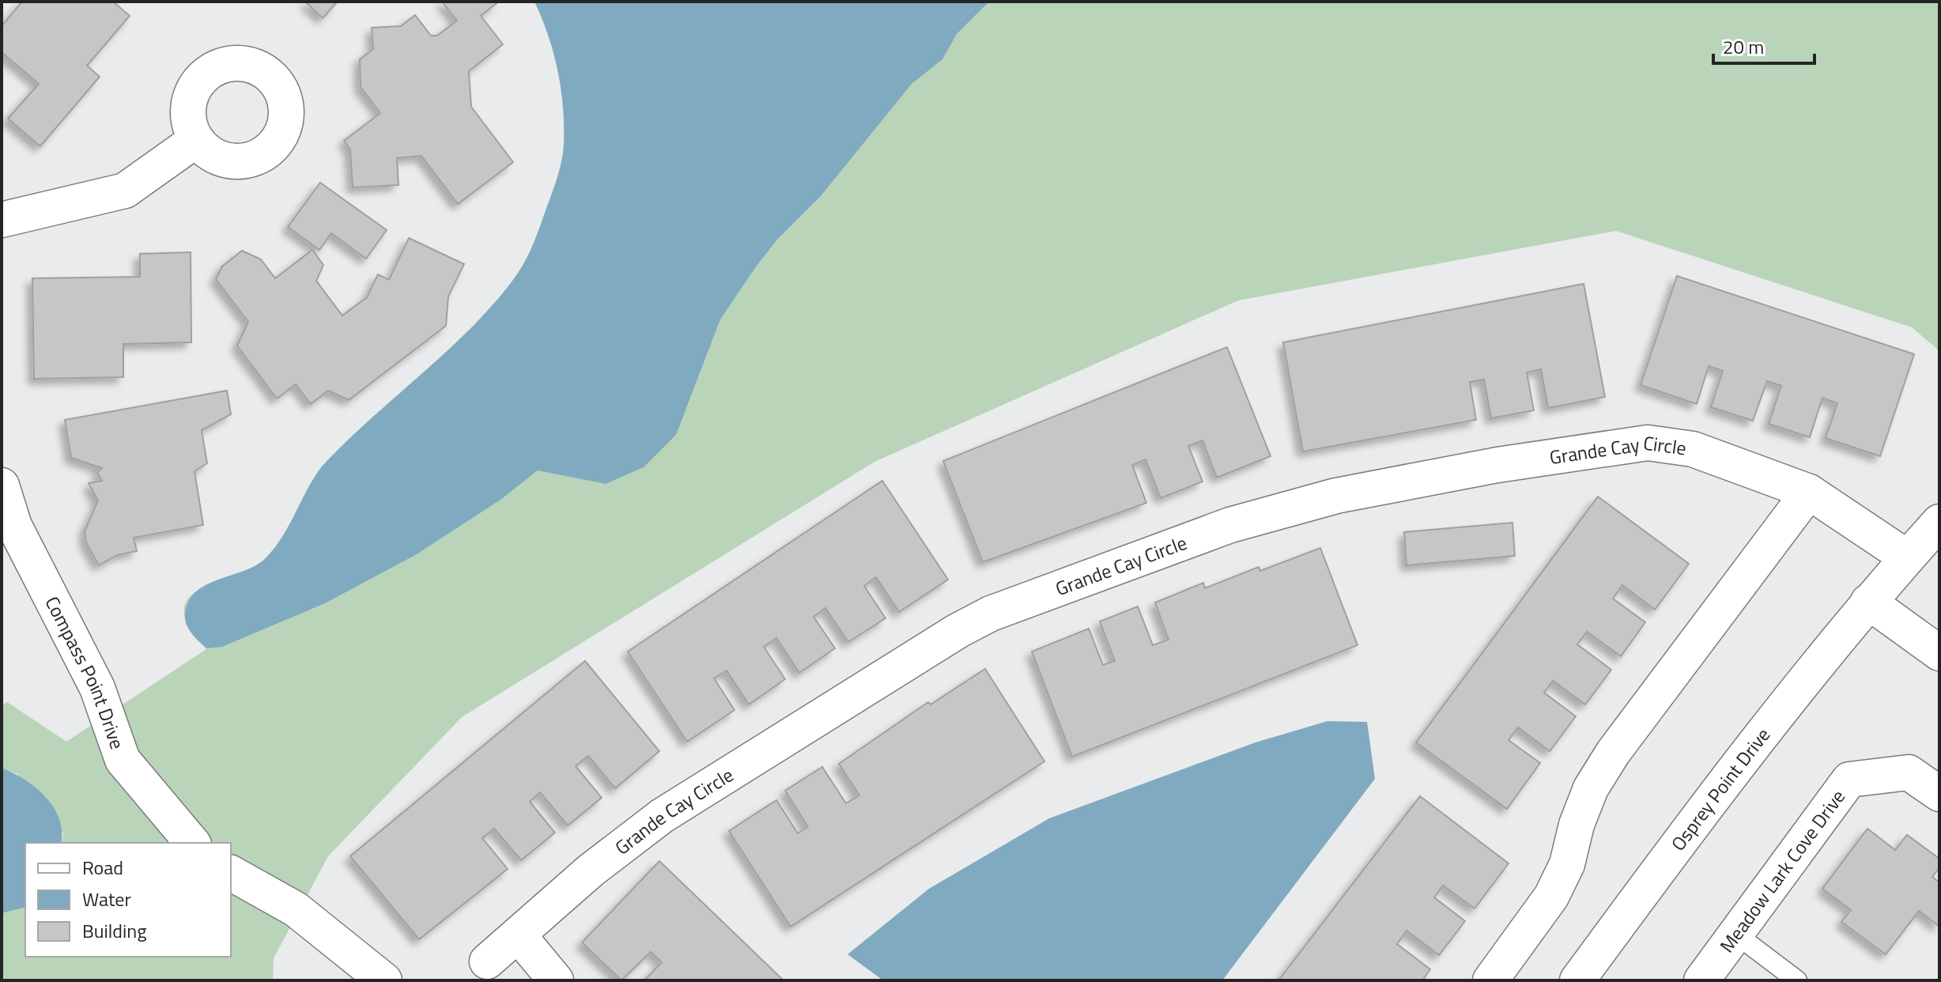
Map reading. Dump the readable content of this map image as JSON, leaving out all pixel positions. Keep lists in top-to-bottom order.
{
  "streets": {
    "street": [
      "Grande Cay Circle",
      "Compass Point Drive",
      "Osprey Point Drive",
      "Meadow Lark Cove Drive"
    ]
  },
  "crossings": [
    ["Grande Cay Circle", "Osprey Point Drive"]
  ],
  "legend": ["Road", "Water", "Building"],
  "scale_bar": "20 m"
}
